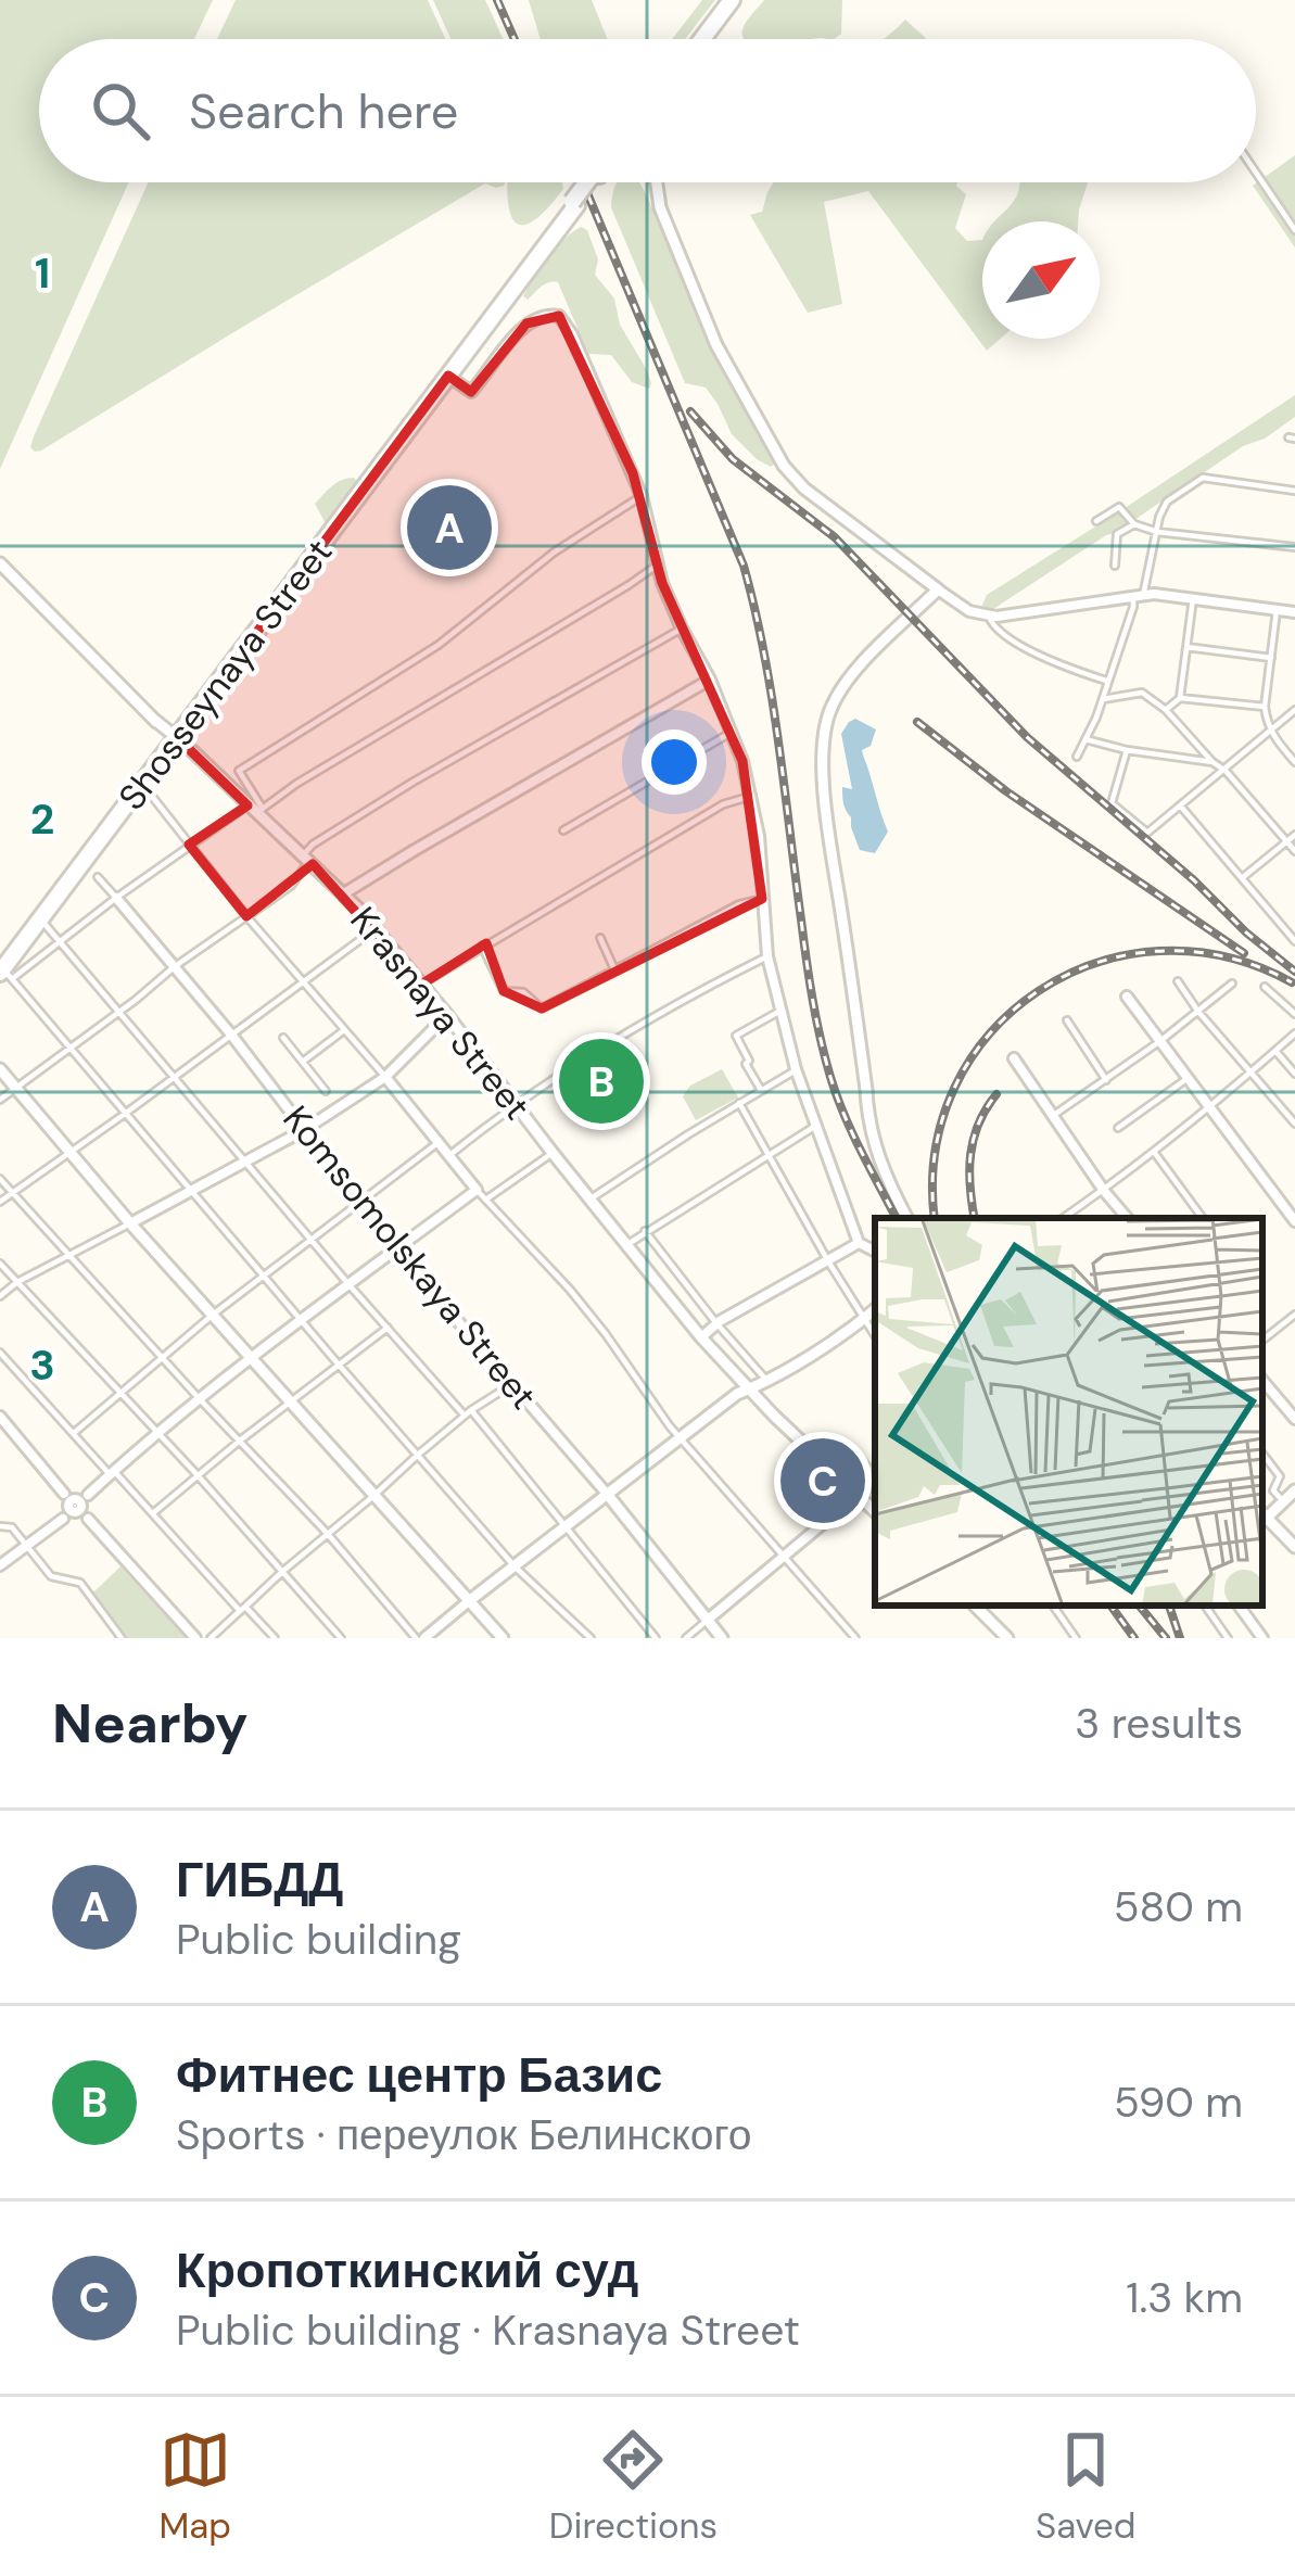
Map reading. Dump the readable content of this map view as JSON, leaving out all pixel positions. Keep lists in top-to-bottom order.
{
  "streets": {
    "highway": ["Shosseynaya Street"],
    "main road": ["Krasnaya Street", "Komsomolskaya Street"]
  },
  "crossings": [
    ["Shosseynaya Street", "Krasnaya Street"]
  ],
  "north": "top right",
  "page": {
    "search": "Search here",
    "pins": ["A", "B", "C"],
    "heading": ["Nearby", "3 results"],
    "list": [
      {
        "mark": "A",
        "name": "ГИБДД",
        "note": "Public building",
        "value": "580 m"
      },
      {
        "mark": "B",
        "name": "Фитнес центр Базис",
        "note": "Sports · переулок Белинского",
        "value": "590 m"
      },
      {
        "mark": "C",
        "name": "Кропоткинский суд",
        "note": "Public building · Krasnaya Street",
        "value": "1.3 km"
      }
    ],
    "nav": ["Map", "Directions", "Saved"]
  },
  "grid": {
    "rows": ["1", "2", "3"]
  }
}
